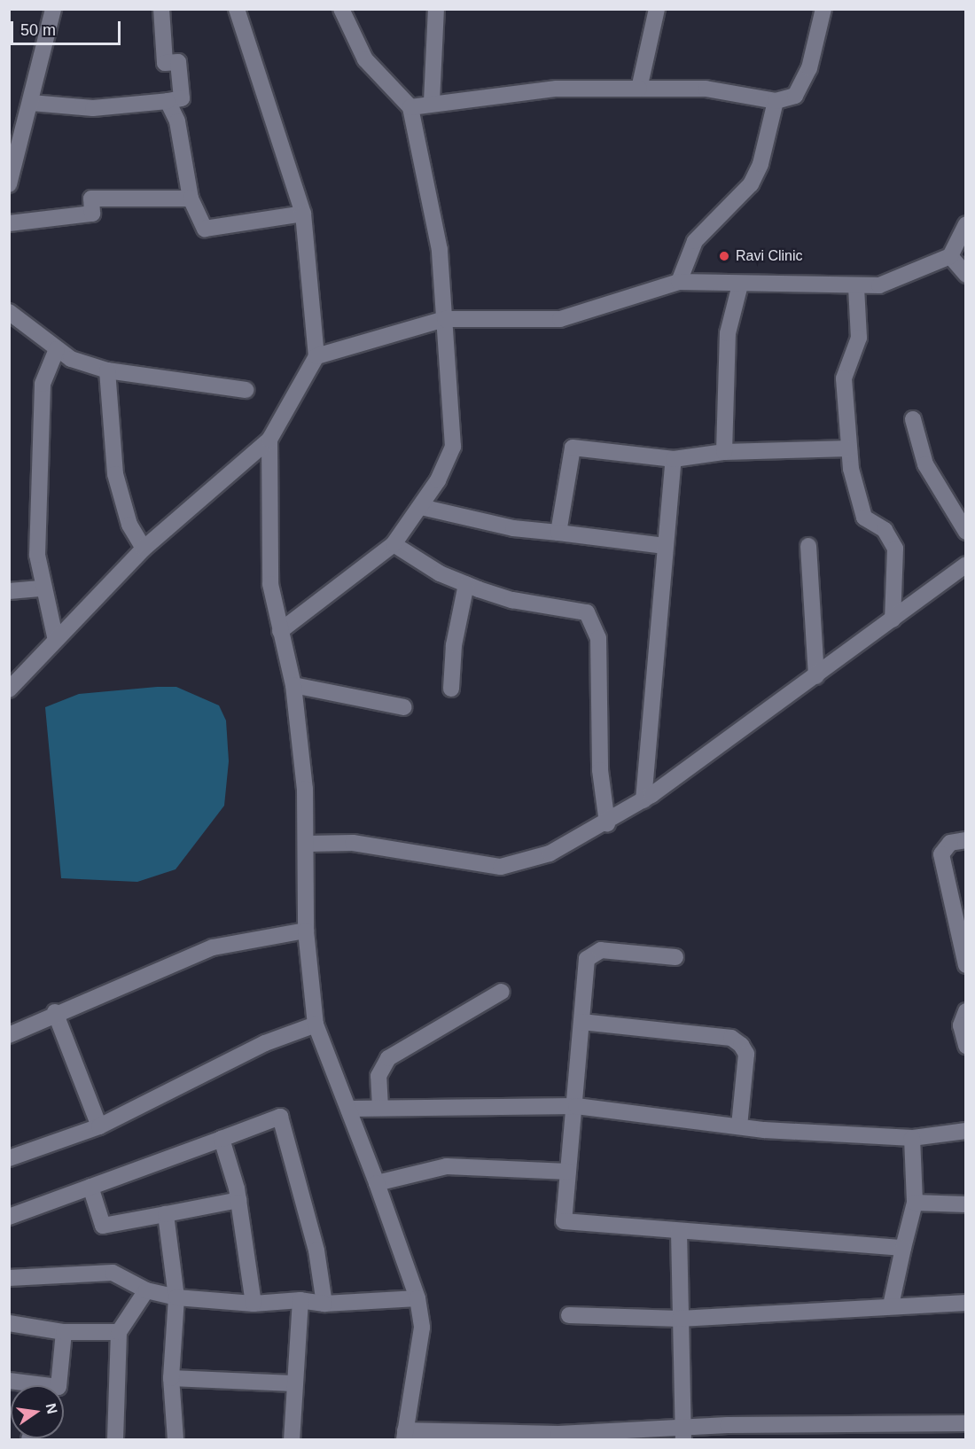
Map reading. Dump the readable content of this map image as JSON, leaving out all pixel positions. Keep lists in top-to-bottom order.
{
  "places": ["Ravi Clinic"],
  "scale_bar": "50 m",
  "north": "right"
}
